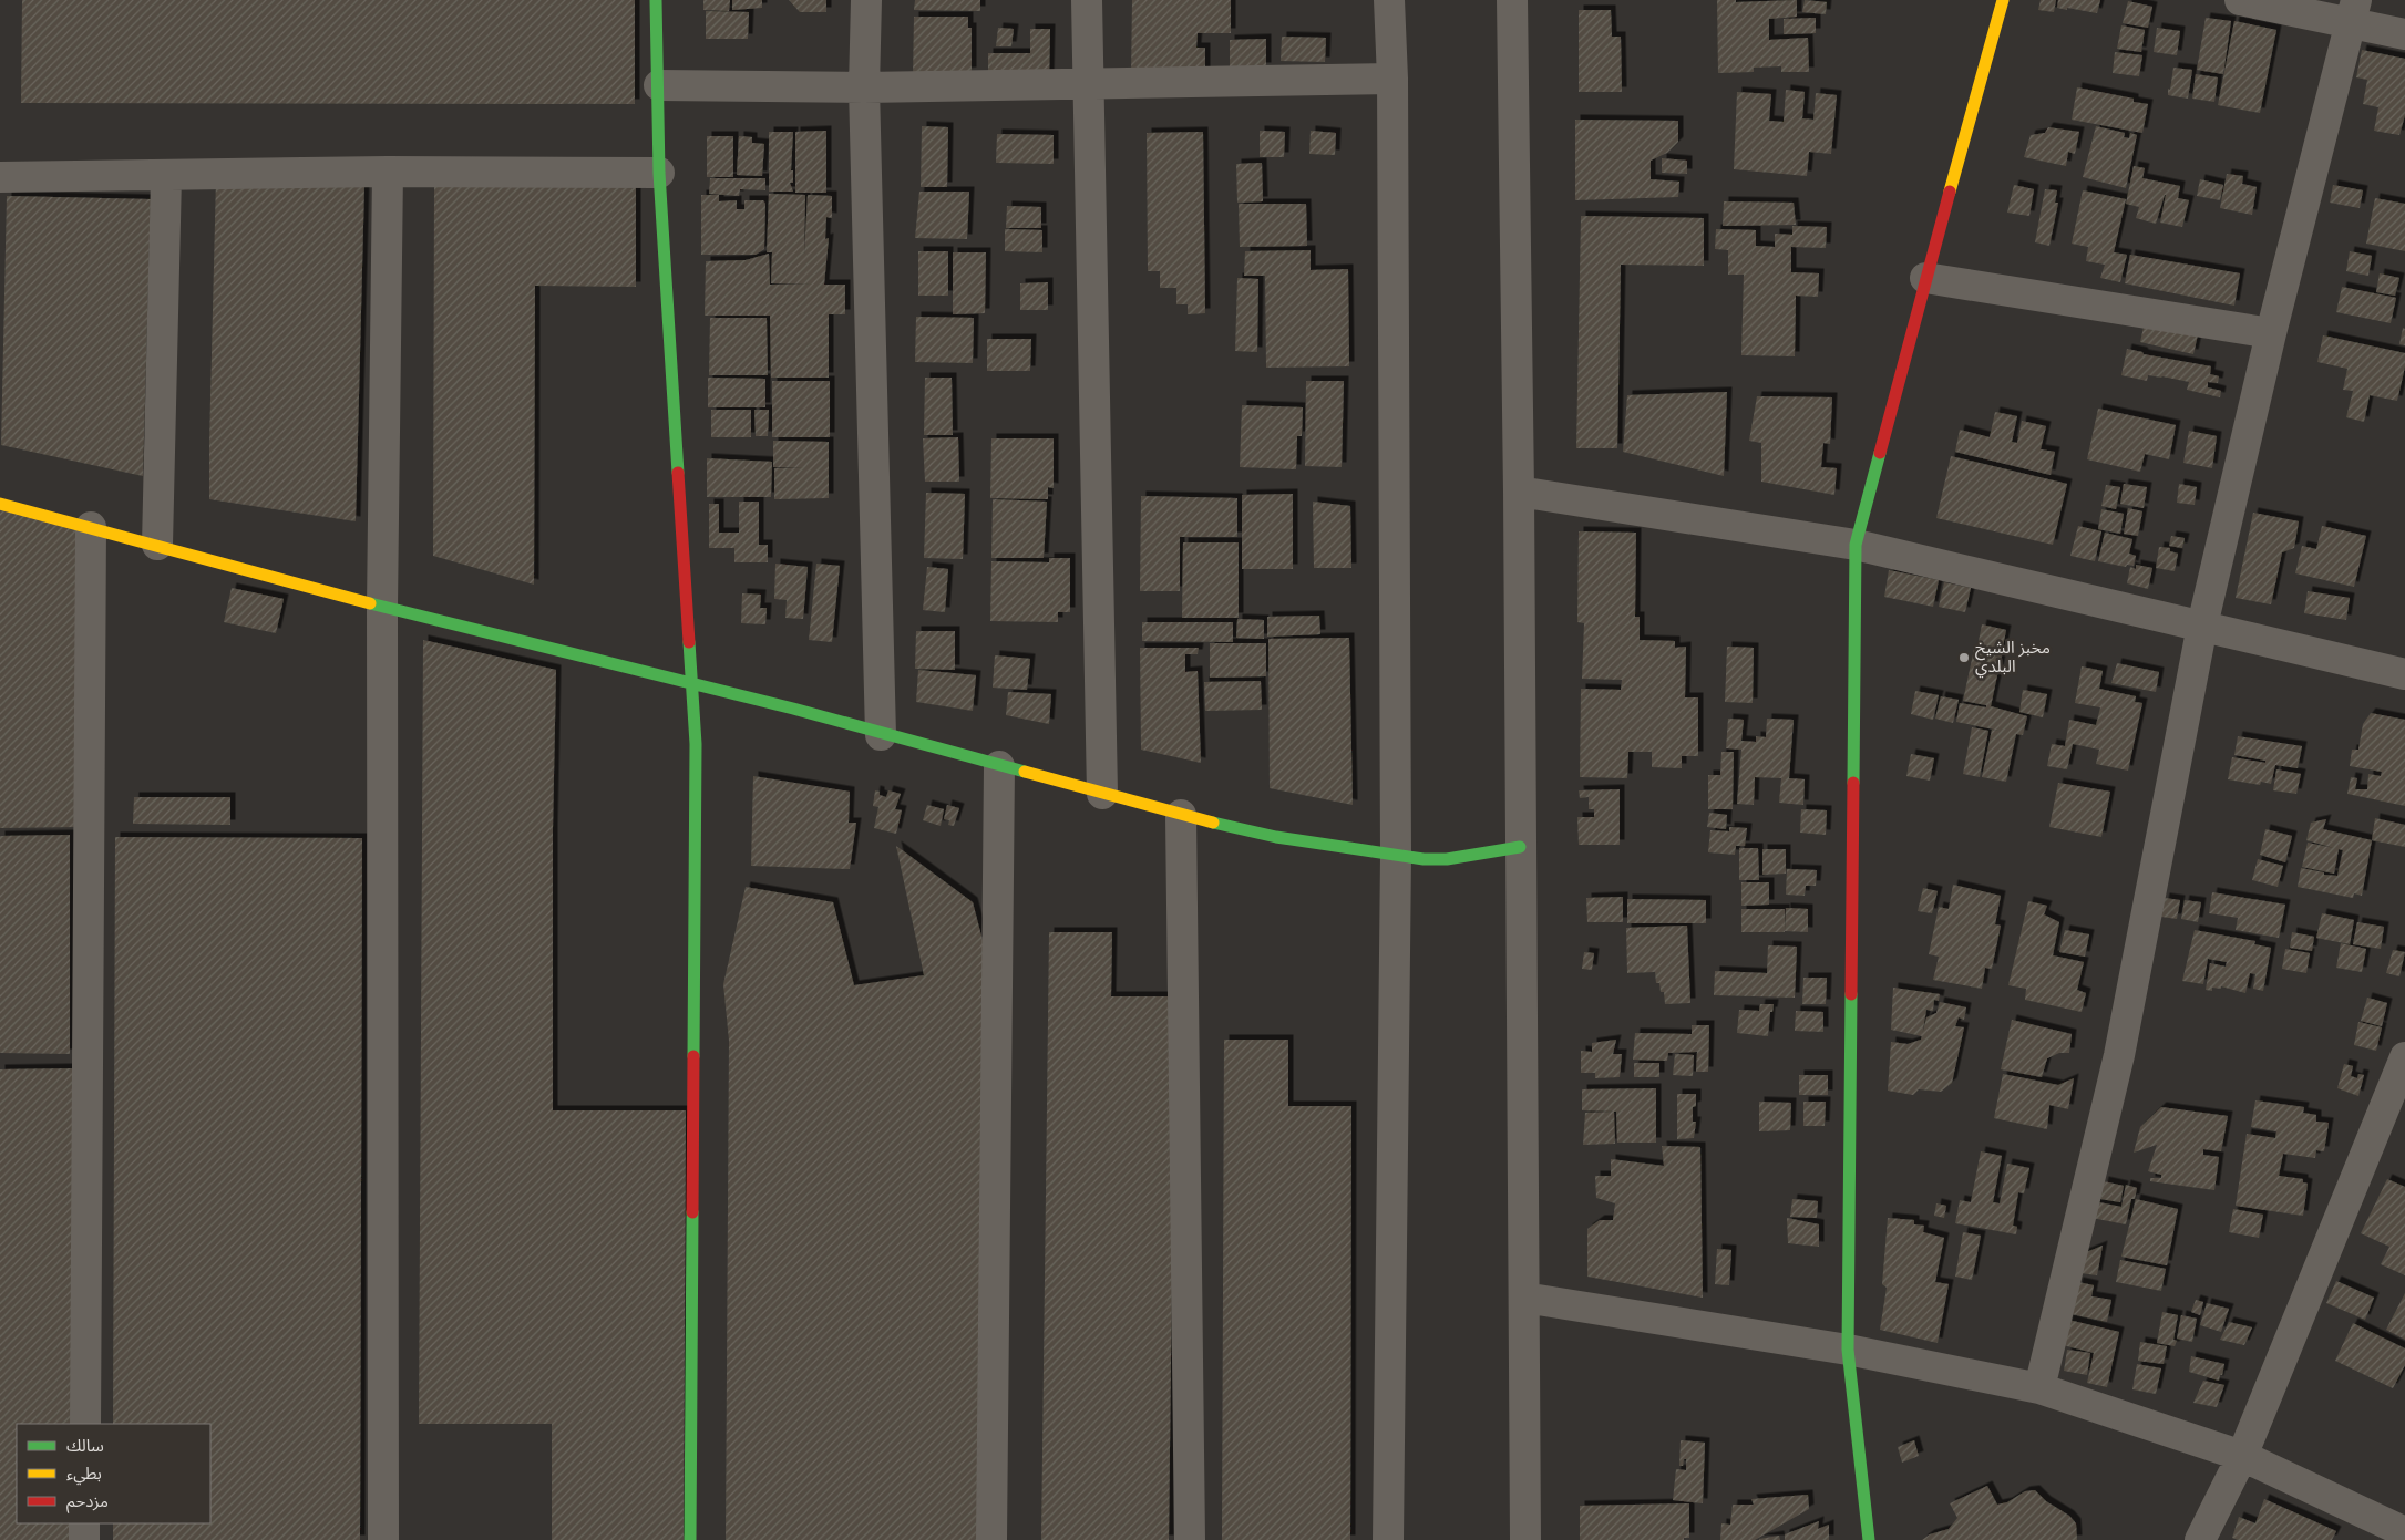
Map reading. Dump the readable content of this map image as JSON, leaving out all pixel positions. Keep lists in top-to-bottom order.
{
  "places": ["مخبز الشيخ البلدي"],
  "legend": ["سالك", "بطيء", "مزدحم"]
}
